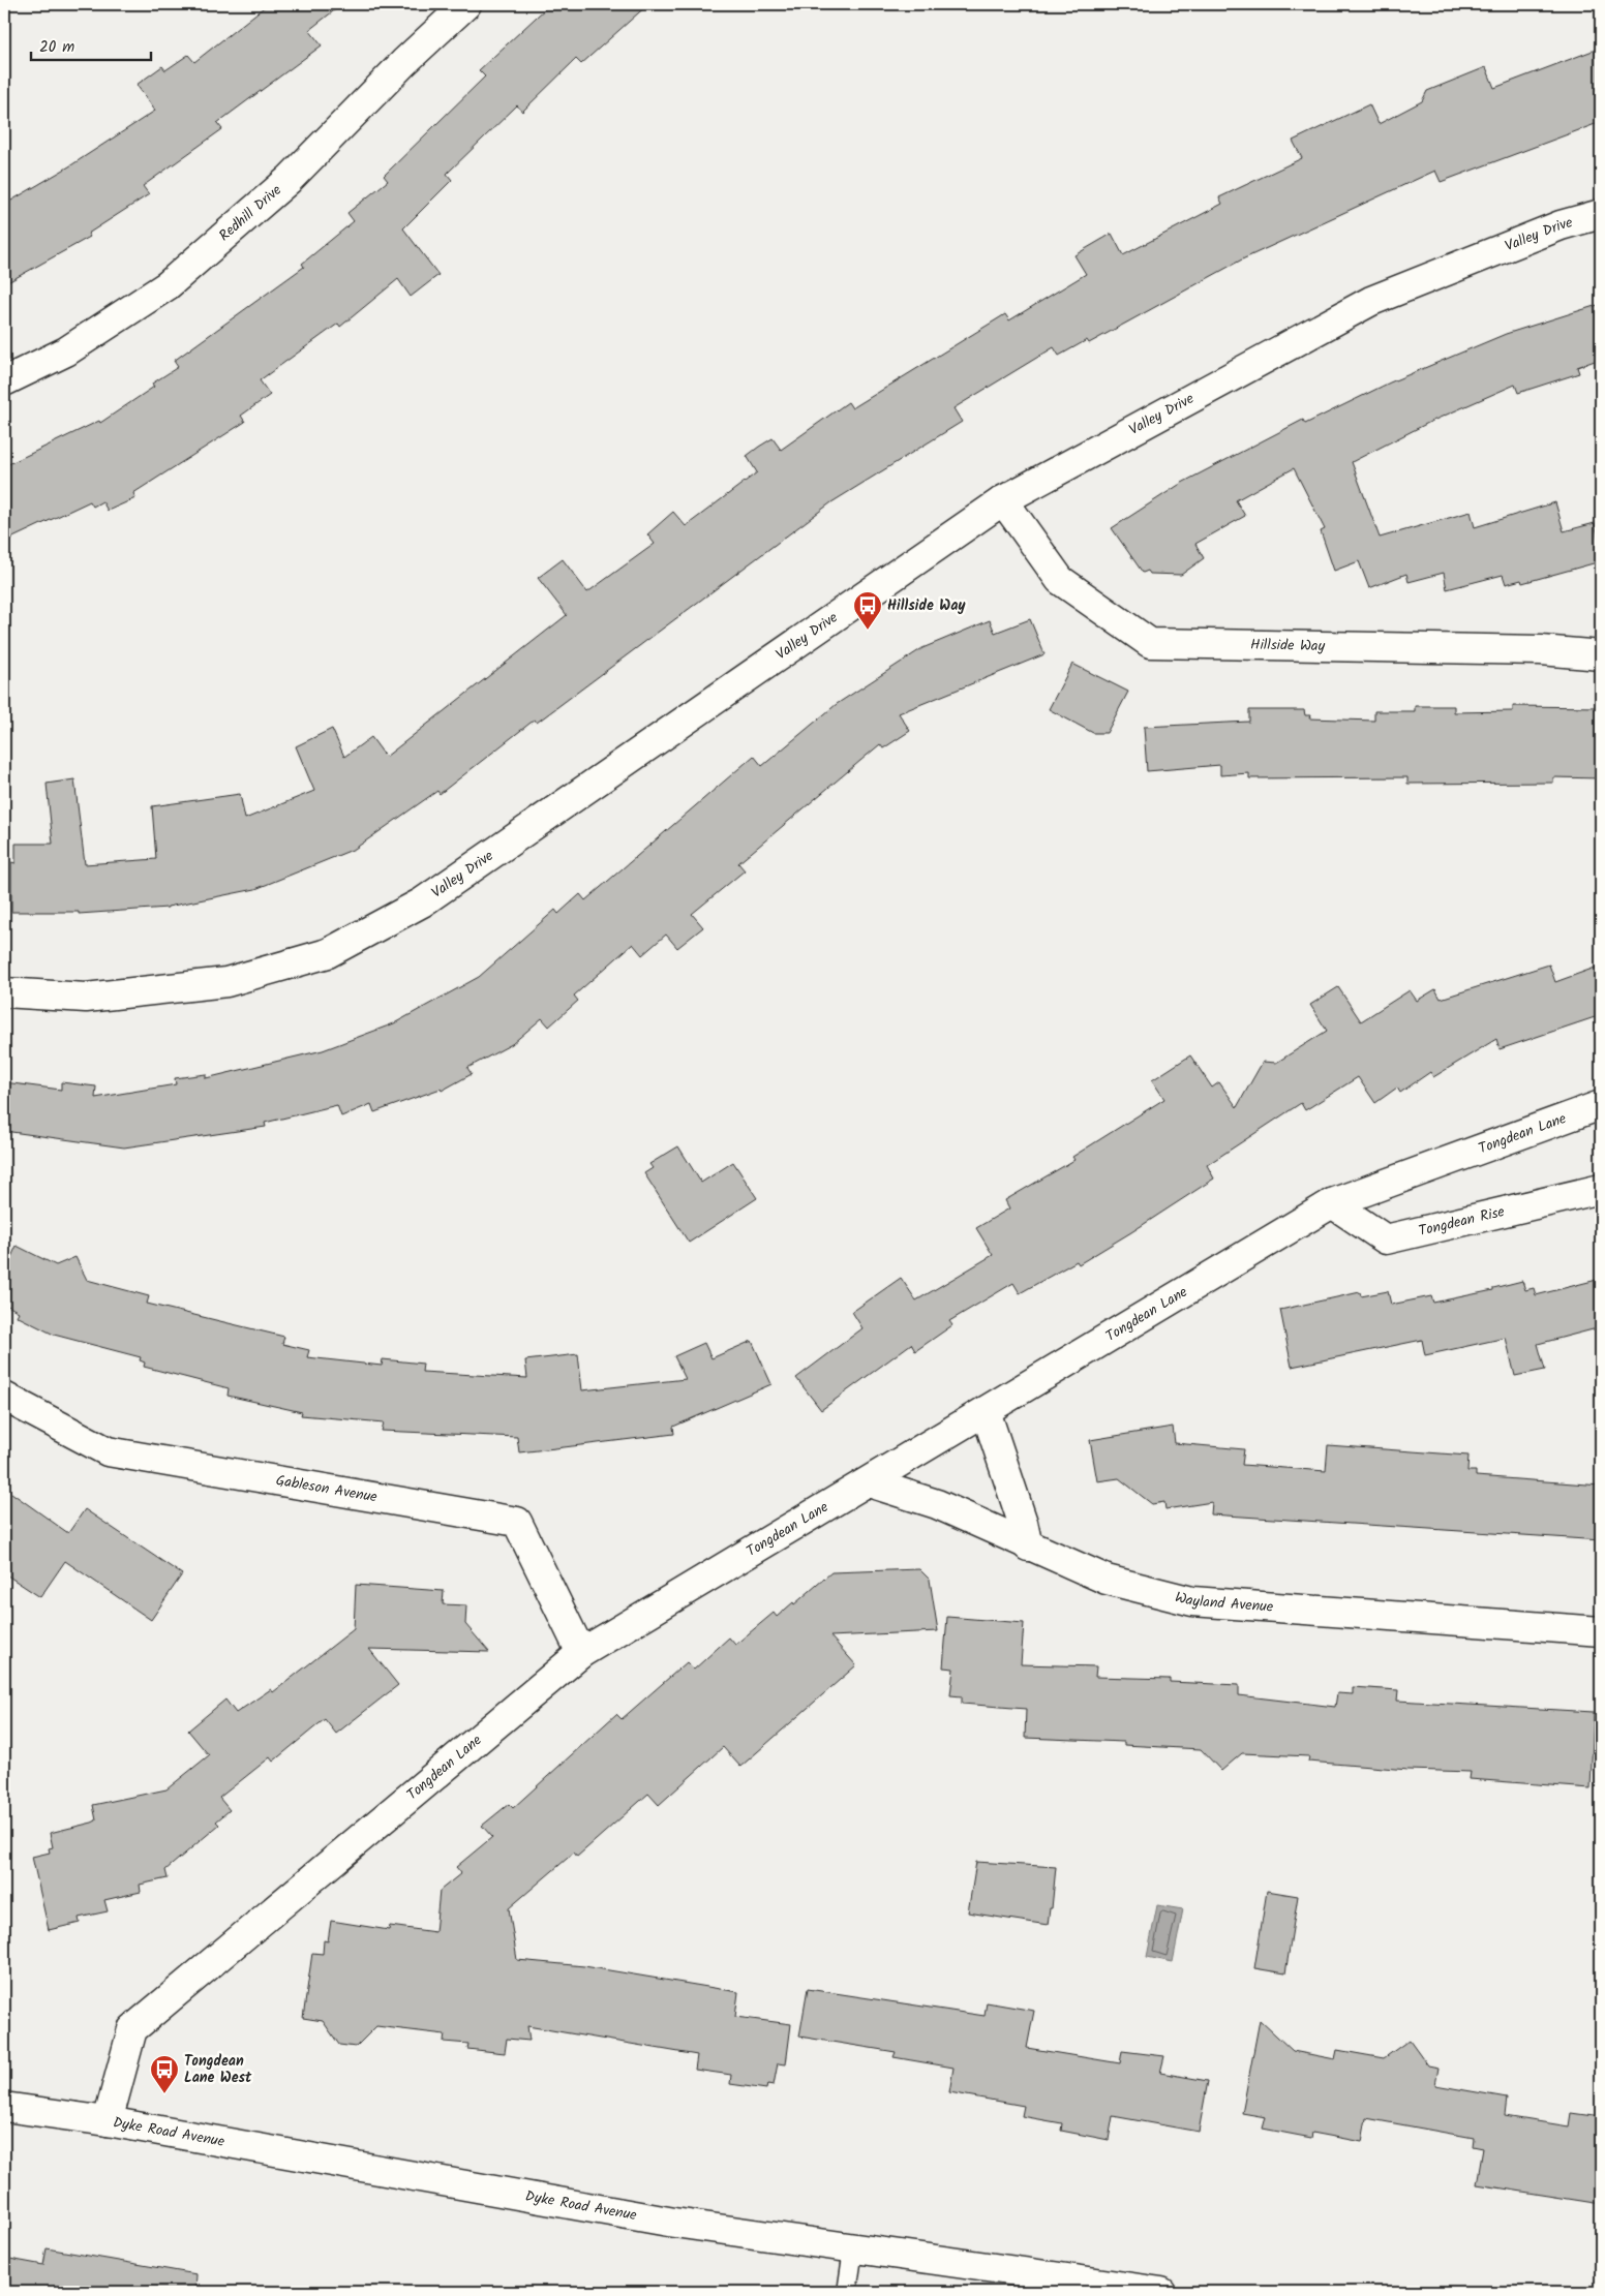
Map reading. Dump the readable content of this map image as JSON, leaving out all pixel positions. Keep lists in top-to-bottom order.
{
  "streets": {
    "street": [
      "Redhill Drive",
      "Valley Drive",
      "Hillside Way",
      "Tongdean Lane",
      "Tongdean Rise",
      "Gableson Avenue",
      "Wayland Avenue",
      "Dyke Road Avenue"
    ]
  },
  "crossings": [
    ["Valley Drive", "Hillside Way"],
    ["Tongdean Lane", "Tongdean Rise"],
    ["Tongdean Lane", "Gableson Avenue"],
    ["Tongdean Lane", "Wayland Avenue"],
    ["Tongdean Lane", "Dyke Road Avenue"]
  ],
  "places": {
    "bus stop": ["Hillside Way", "Tongdean Lane West"]
  },
  "scale_bar": "20 m"
}
